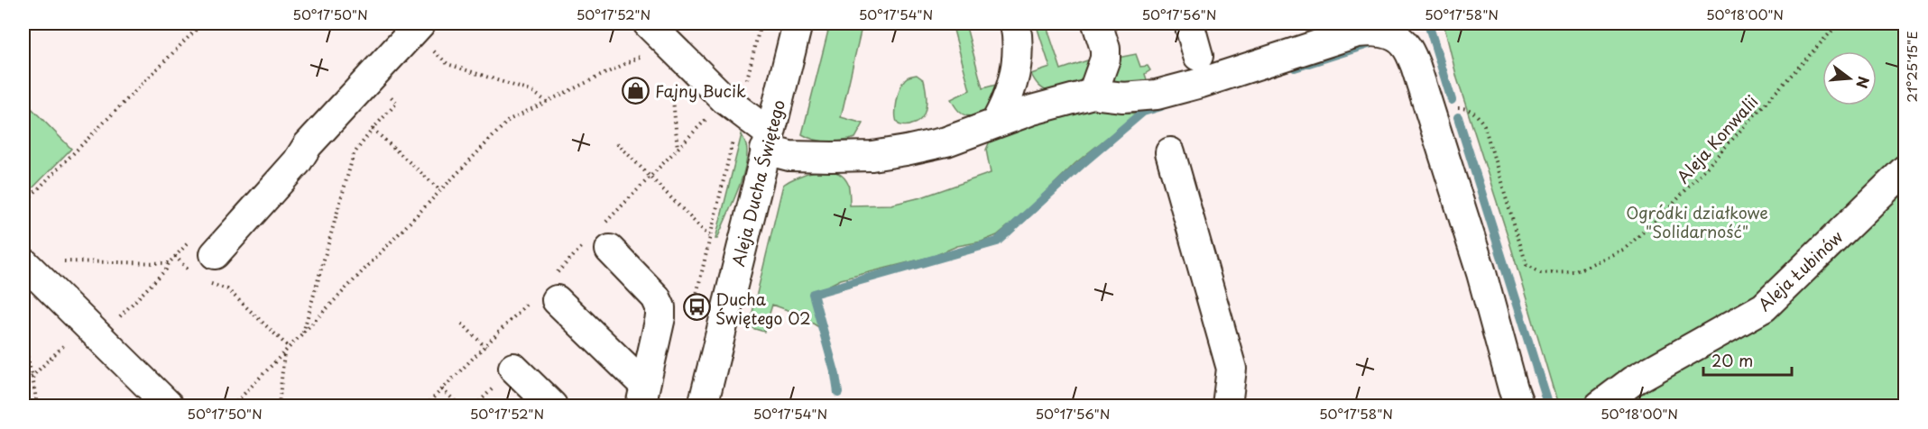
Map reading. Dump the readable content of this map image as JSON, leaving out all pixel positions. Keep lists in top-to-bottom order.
{
  "streets": {
    "street": ["Aleja Ducha Świętego", "Aleja Łubinów"],
    "path": ["Aleja Konwalii"]
  },
  "parks": ["Ogródki działkowe \"Solidarność\""],
  "places": {
    "shop": ["Fajny Bucik"],
    "bus stop": ["Ducha Świętego 02"]
  },
  "scale_bar": "20 m",
  "north": "right",
  "coordinates": [
    "50°17'50\"N",
    "50°17'52\"N",
    "50°17'54\"N",
    "50°17'56\"N",
    "50°17'58\"N",
    "50°18'00\"N",
    "21°25'15\"E"
  ]
}
